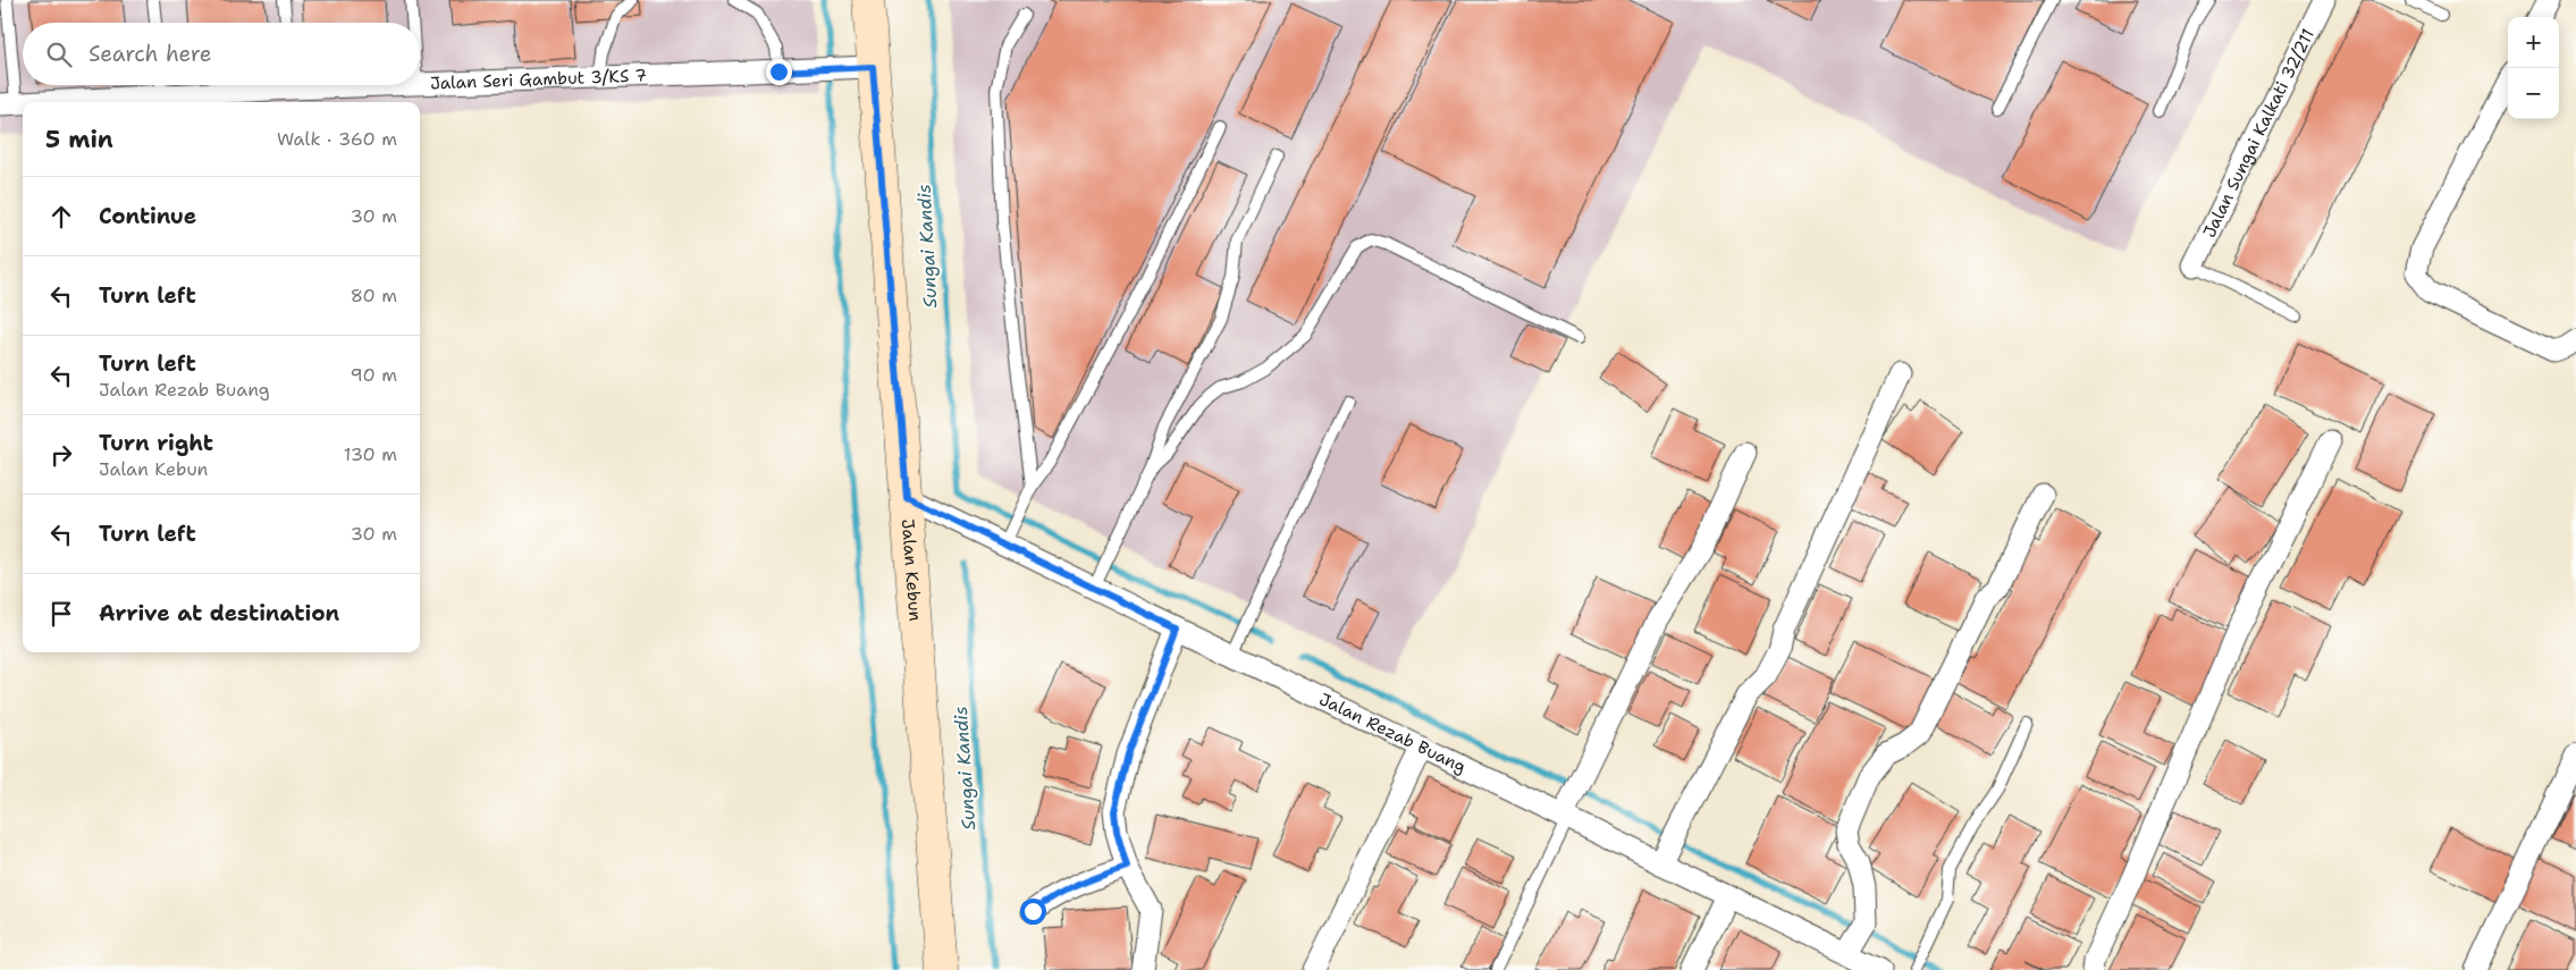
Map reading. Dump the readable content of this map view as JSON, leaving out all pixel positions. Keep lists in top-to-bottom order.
{
  "streets": {
    "main road": ["Jalan Kebun"],
    "street": ["Jalan Seri Gambut 3/KS 7", "Jalan Sungai Kalkati 32/211", "Jalan Rezab Buang"]
  },
  "crossings": [
    ["Jalan Seri Gambut 3/KS 7", "Jalan Kebun"],
    ["Jalan Kebun", "Jalan Rezab Buang"]
  ],
  "water": ["Sungai Kandis"],
  "page": {
    "map_buttons": ["+", "−"],
    "search": "Search here",
    "heading": ["5 min", "Walk · 360 m"],
    "list": [
      ["Continue", "30 m"],
      ["Turn left", "80 m"],
      ["Turn left", "Jalan Rezab Buang", "90 m"],
      ["Turn right", "Jalan Kebun", "130 m"],
      ["Turn left", "30 m"],
      "Arrive at destination"
    ]
  }
}
